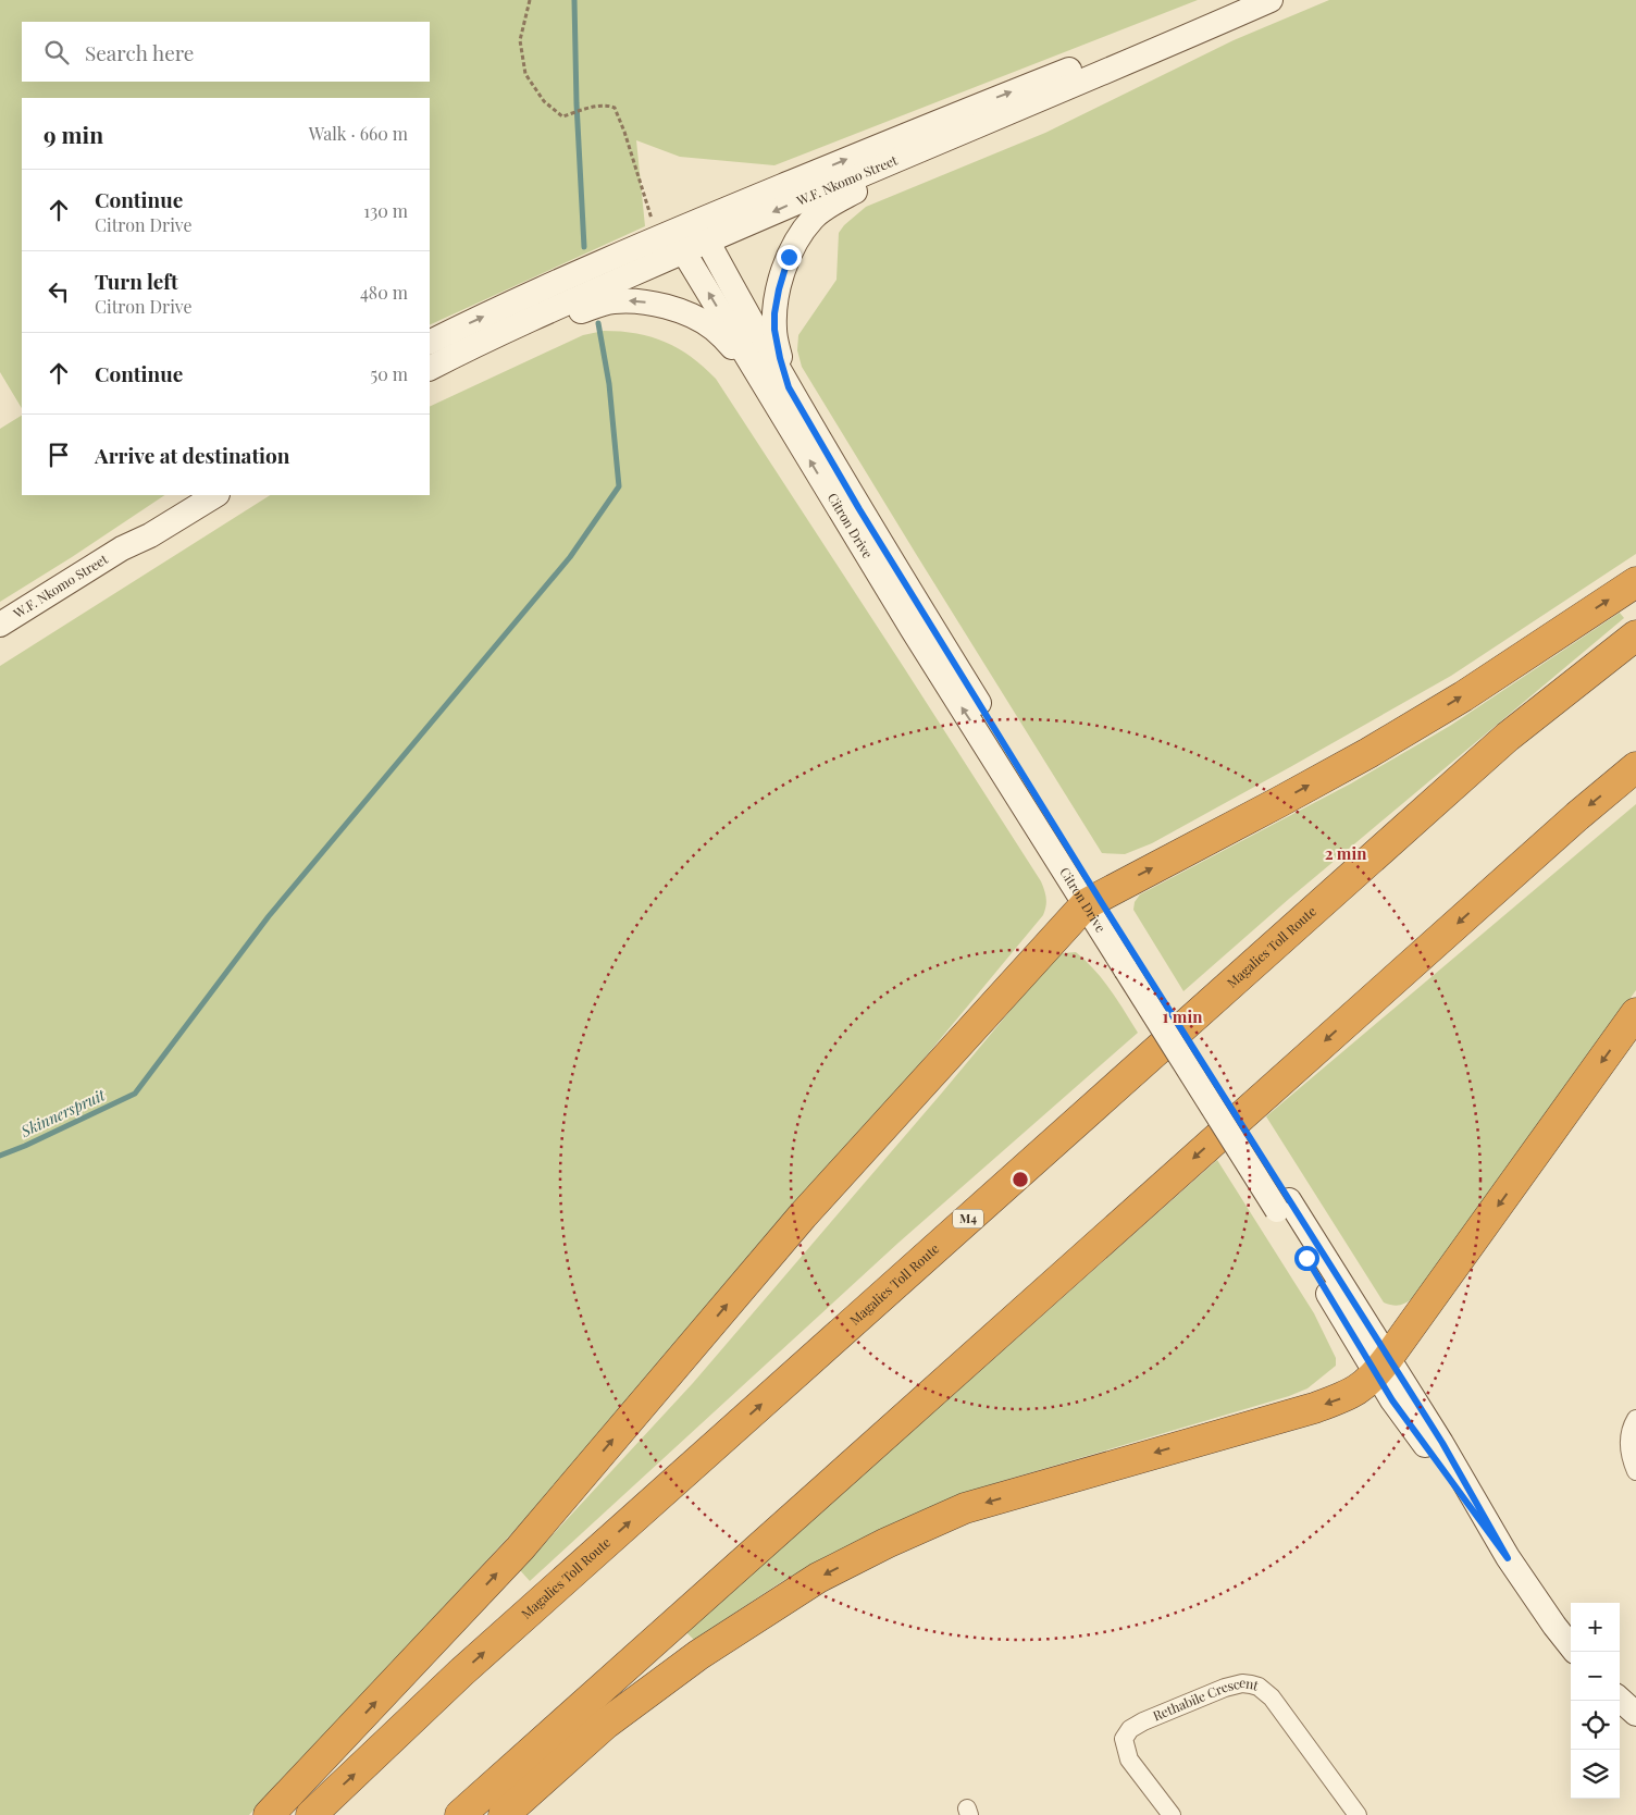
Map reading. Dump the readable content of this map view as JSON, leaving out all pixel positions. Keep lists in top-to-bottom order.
{
  "streets": {
    "highway": ["Magalies Toll Route", "M4"],
    "main road": ["W.F. Nkomo Street", "Citron Drive"],
    "street": ["Rethabile Crescent"]
  },
  "crossings": [
    ["W.F. Nkomo Street", "Citron Drive"]
  ],
  "water": ["Skinnerspruit"],
  "page": {
    "search": "Search here",
    "heading": ["9 min", "Walk · 660 m"],
    "list": [
      ["Continue", "Citron Drive", "130 m"],
      ["Turn left", "Citron Drive", "480 m"],
      ["Continue", "50 m"],
      "Arrive at destination"
    ],
    "map_buttons": ["+", "−"]
  },
  "rings": ["2 min", "1 min"]
}
